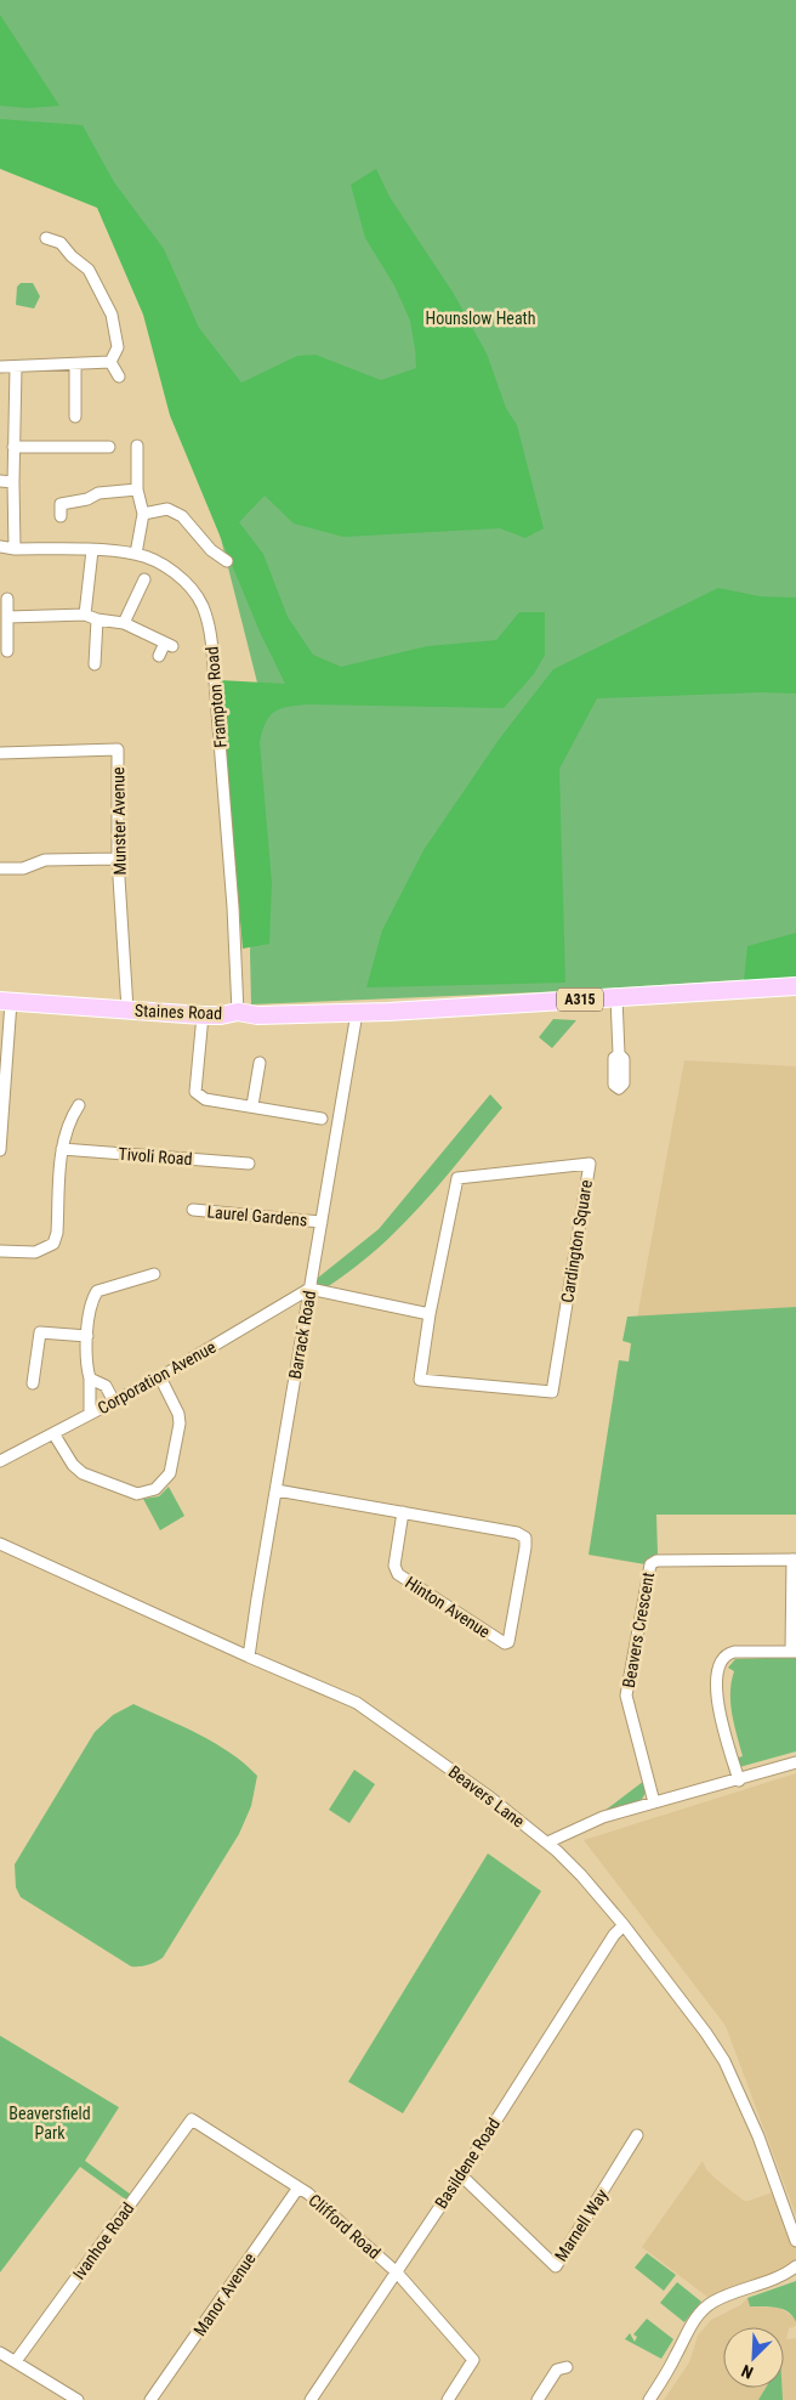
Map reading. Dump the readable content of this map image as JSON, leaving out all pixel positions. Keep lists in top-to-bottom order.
{
  "streets": {
    "main road": ["A315", "Staines Road"],
    "street": [
      "Frampton Road",
      "Munster Avenue",
      "Tivoli Road",
      "Laurel Gardens",
      "Cardington Square",
      "Barrack Road",
      "Corporation Avenue",
      "Hinton Avenue",
      "Beavers Crescent",
      "Beavers Lane",
      "Basildene Road",
      "Marnell Way",
      "Clifford Road",
      "Ivanhoe Road",
      "Manor Avenue"
    ]
  },
  "crossings": [
    ["Frampton Road", "Staines Road"],
    ["Munster Avenue", "Staines Road"],
    ["A315", "Staines Road"],
    ["A315", "Barrack Road"],
    ["Staines Road", "Barrack Road"],
    ["Laurel Gardens", "Barrack Road"],
    ["Barrack Road", "Corporation Avenue"],
    ["Barrack Road", "Hinton Avenue"],
    ["Barrack Road", "Beavers Lane"],
    ["Beavers Lane", "Basildene Road"],
    ["Basildene Road", "Marnell Way"],
    ["Basildene Road", "Clifford Road"],
    ["Clifford Road", "Ivanhoe Road"],
    ["Clifford Road", "Manor Avenue"]
  ],
  "parks": ["Hounslow Heath", "Beaversfield Park"],
  "north": "bottom left"
}
